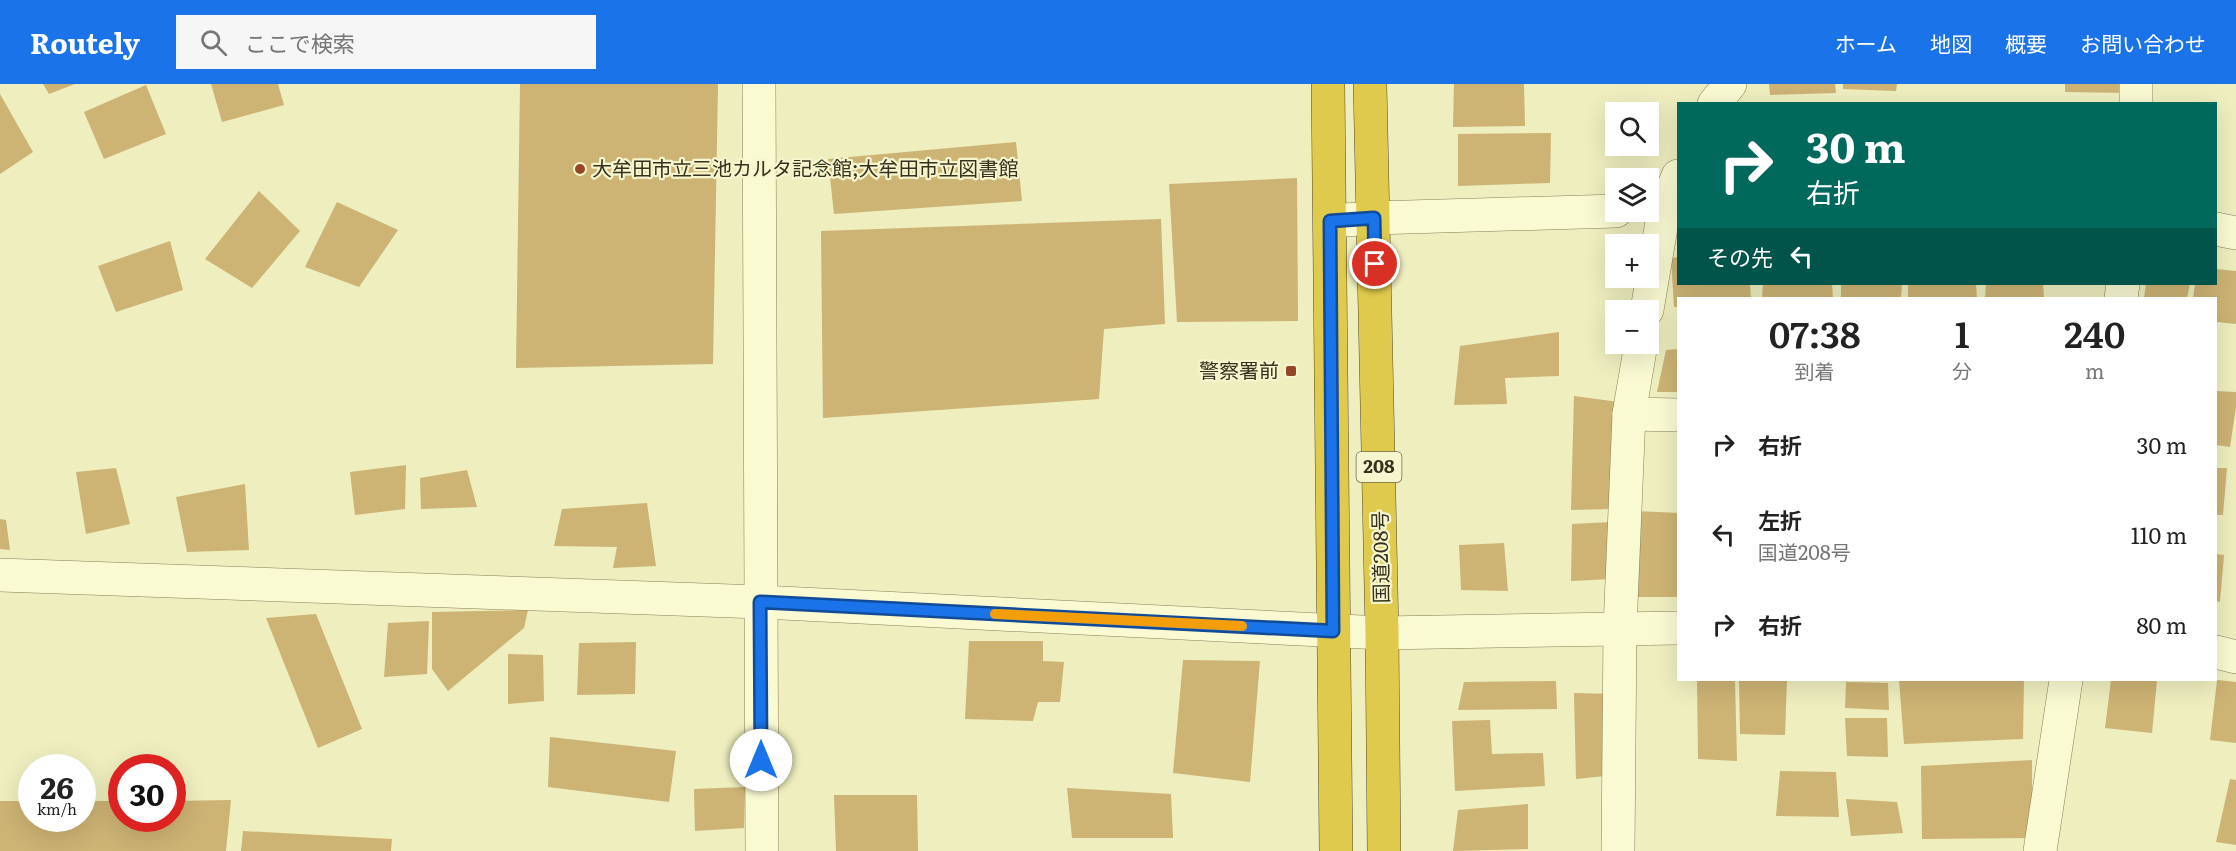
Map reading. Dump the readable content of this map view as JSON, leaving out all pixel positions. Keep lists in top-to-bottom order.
{
  "streets": {
    "highway": ["208", "国道208号"]
  },
  "places": {
    "other": ["大牟田市立三池カルタ記念館;大牟田市立図書館"],
    "transit": ["警察署前"]
  },
  "page": {
    "header": "Routely",
    "search": "ここで検索",
    "nav": [
      "ホーム",
      "地図",
      "概要",
      "お問い合わせ"
    ],
    "map_buttons": ["+", "−"],
    "turn": ["30 m", "右折"],
    "then": "その先",
    "eta": [
      "07:38",
      "到着",
      "1",
      "分",
      "240",
      "m"
    ],
    "list": [
      {
        "name": "右折",
        "value": "30 m"
      },
      {
        "name": "左折",
        "note": "国道208号",
        "value": "110 m"
      },
      {
        "name": "右折",
        "value": "80 m"
      }
    ],
    "speed": "26 km/h",
    "limit": "30"
  }
}
